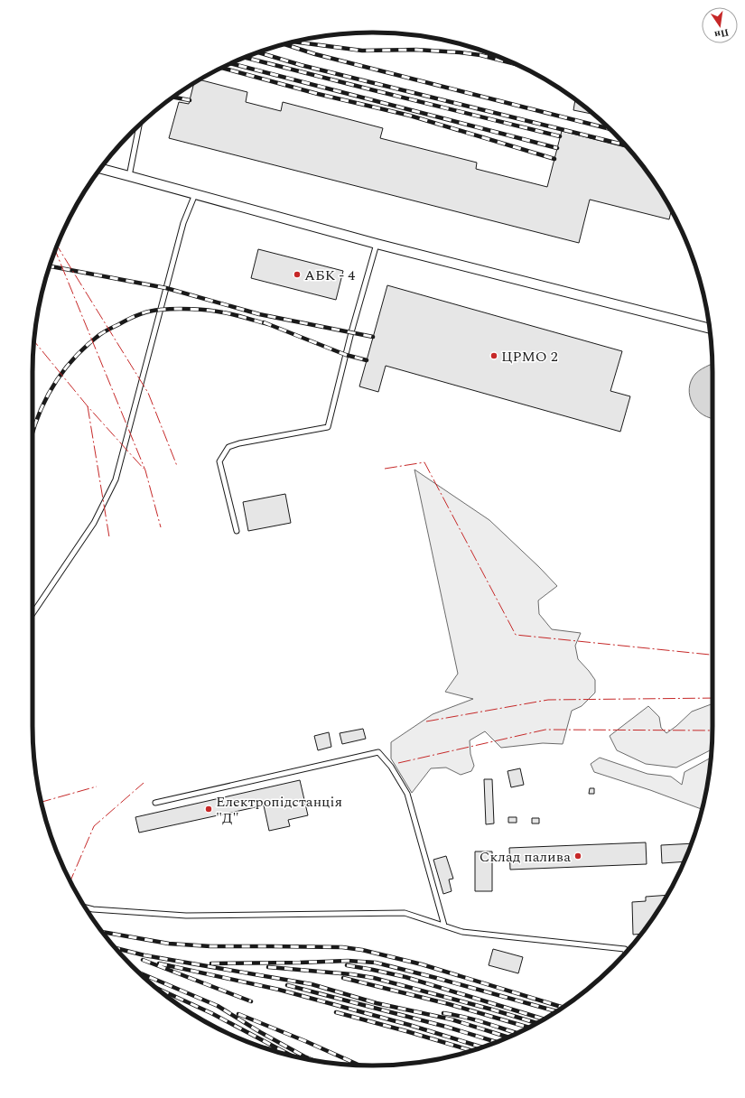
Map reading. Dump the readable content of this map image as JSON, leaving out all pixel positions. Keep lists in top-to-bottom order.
{
  "places": [
    "АБК - 4",
    "ЦРМО 2",
    "Електропідстанція \"Д\"",
    "Склад палива"
  ],
  "north": "bottom"
}
